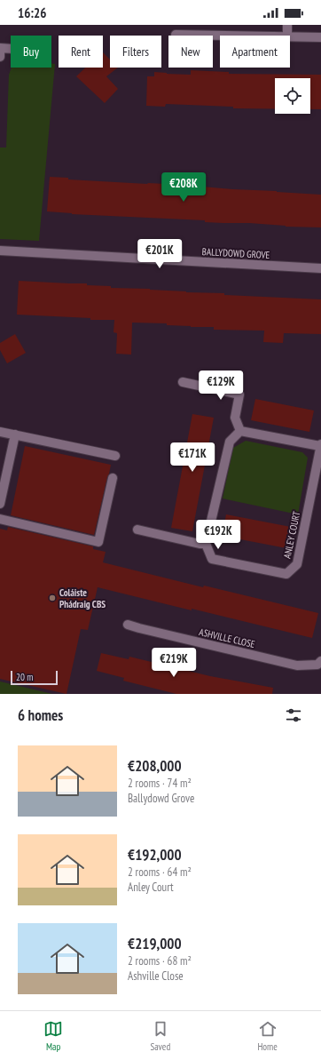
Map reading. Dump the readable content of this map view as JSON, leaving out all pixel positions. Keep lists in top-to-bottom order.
{
  "streets": {
    "street": ["BALLYDOWD GROVE", "ANLEY COURT", "ASHVILLE CLOSE"]
  },
  "places": ["Coláiste Phádraig CBS"],
  "scale_bar": "20 m",
  "page": {
    "status": "16:26",
    "chip": [
      "Buy",
      "Rent",
      "Filters",
      "New",
      "Apartment"
    ],
    "price": [
      "€208K",
      "€201K",
      "€129K",
      "€171K",
      "€192K",
      "€219K"
    ],
    "scale": "20 m",
    "heading": "6 homes",
    "list": [
      {
        "name": "€208,000",
        "note": "2 rooms · 74 m² · Ballydowd Grove"
      },
      {
        "name": "€192,000",
        "note": "2 rooms · 64 m² · Anley Court"
      },
      {
        "name": "€219,000",
        "note": "2 rooms · 68 m² · Ashville Close"
      }
    ],
    "tabs": ["Map", "Saved", "Home"]
  }
}
